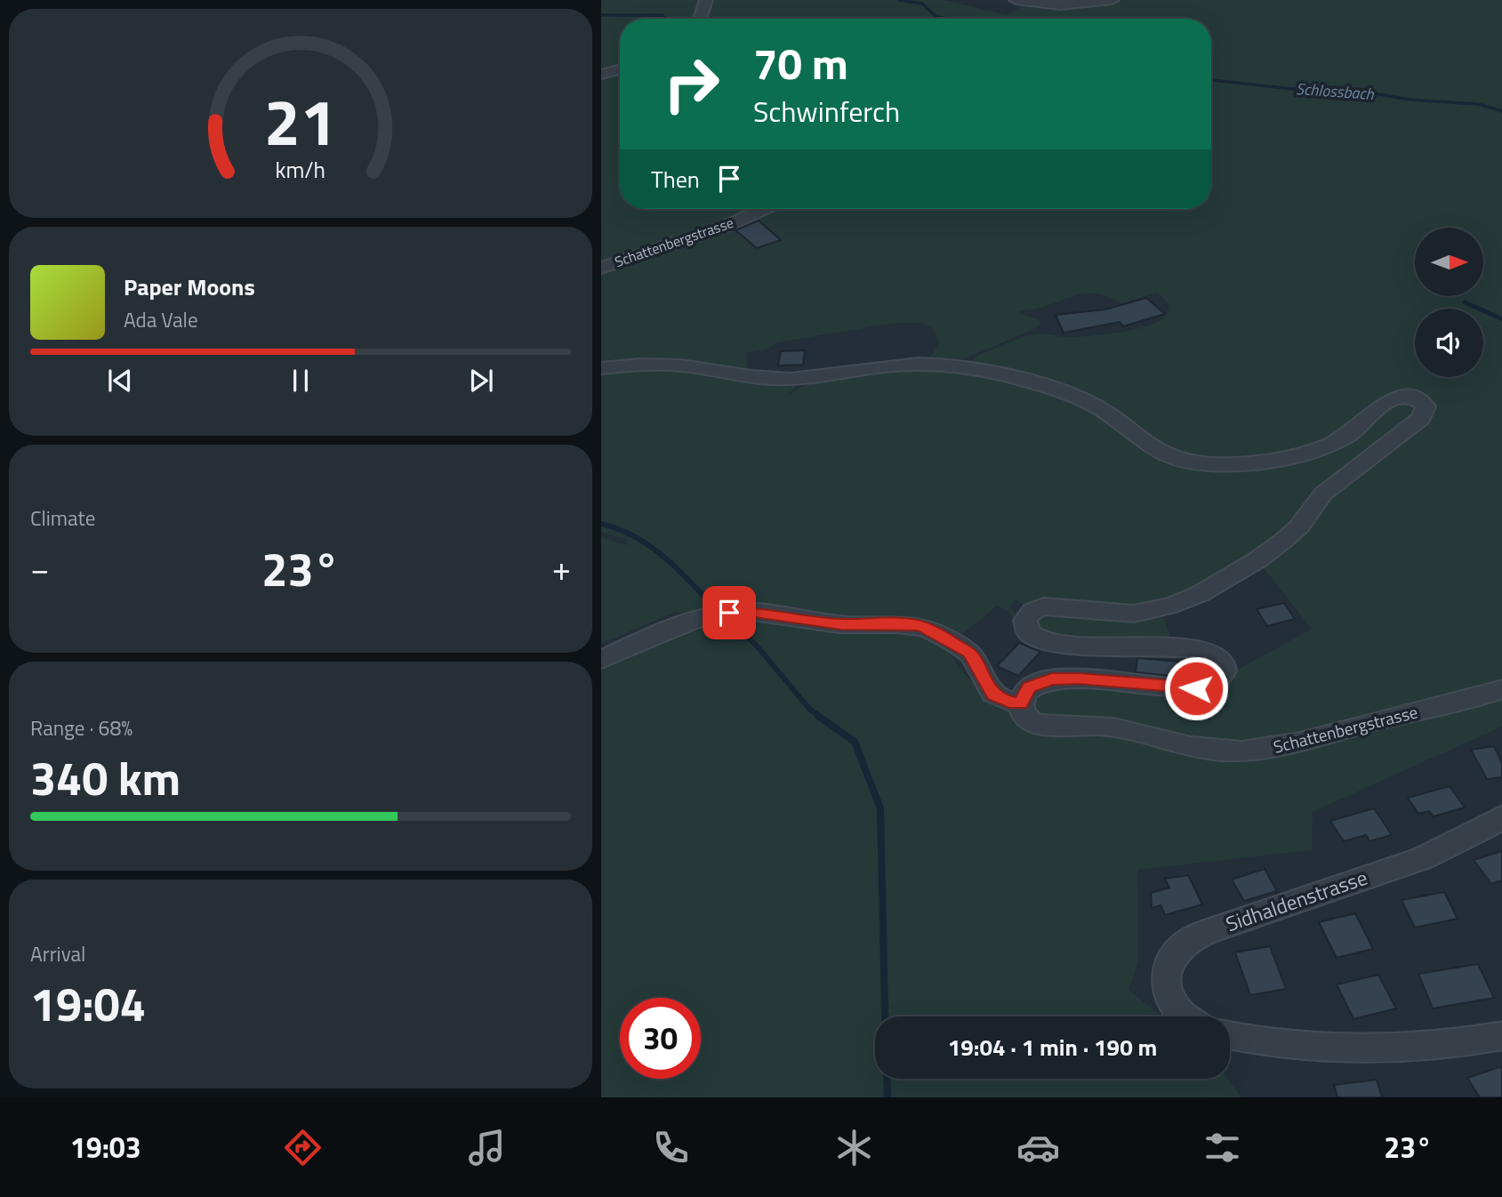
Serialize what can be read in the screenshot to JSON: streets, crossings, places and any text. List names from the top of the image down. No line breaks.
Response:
{"streets":{"street":["Schattenbergstrasse","Sidhaldenstrasse"]},"water":["Schlossbach"],"north":"right","page":{"turn":["70 m","Schwinferch"],"then":"Then","song":["Paper Moons","Ada Vale"],"tile":["Climate",["Range · 68%","340 km"],["Arrival","19:04"]],"heat":["−","23°","+"],"limit":"30","trip":"19:04 · 1 min · 190 m","tabs":["19:03","23°"],"gauge":["21","km/h"]}}
